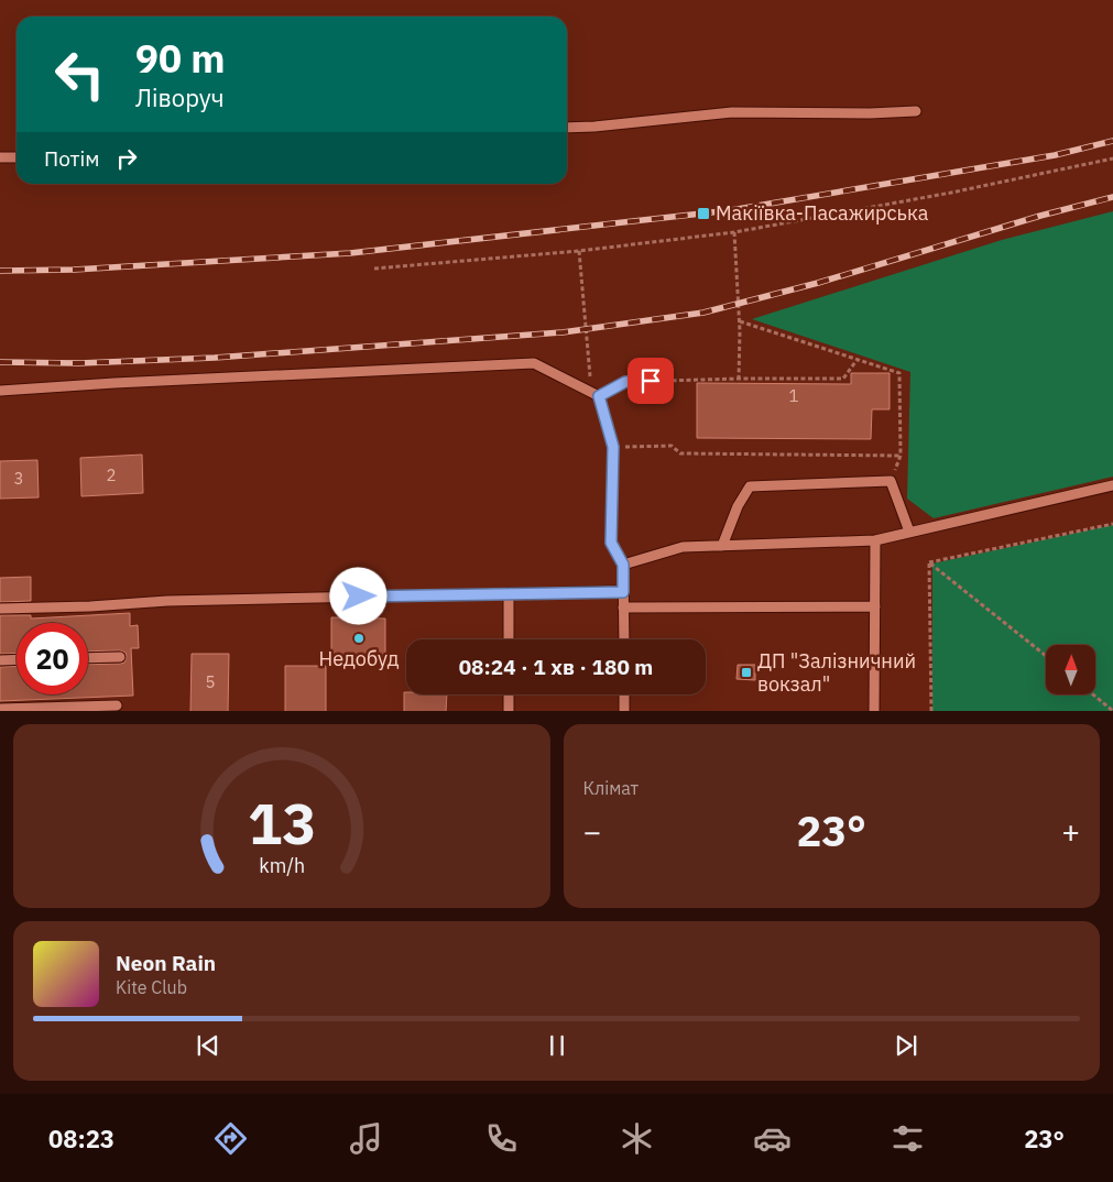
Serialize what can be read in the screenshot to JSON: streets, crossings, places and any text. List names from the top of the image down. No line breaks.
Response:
{"places":{"transit":["Макіївка-Пасажирська","ДП \"Залізничний вокзал\""],"other":["Недобуд"]},"house_numbers":["1","2","3","5"],"north":"top","page":{"turn":["90 m","Ліворуч"],"then":"Потім","limit":"20","trip":"08:24 · 1 хв · 180 m","tile":"Клімат","heat":["−","23°","+"],"song":["Neon Rain","Kite Club"],"tabs":["08:23","23°"],"gauge":["13","km/h"]}}
